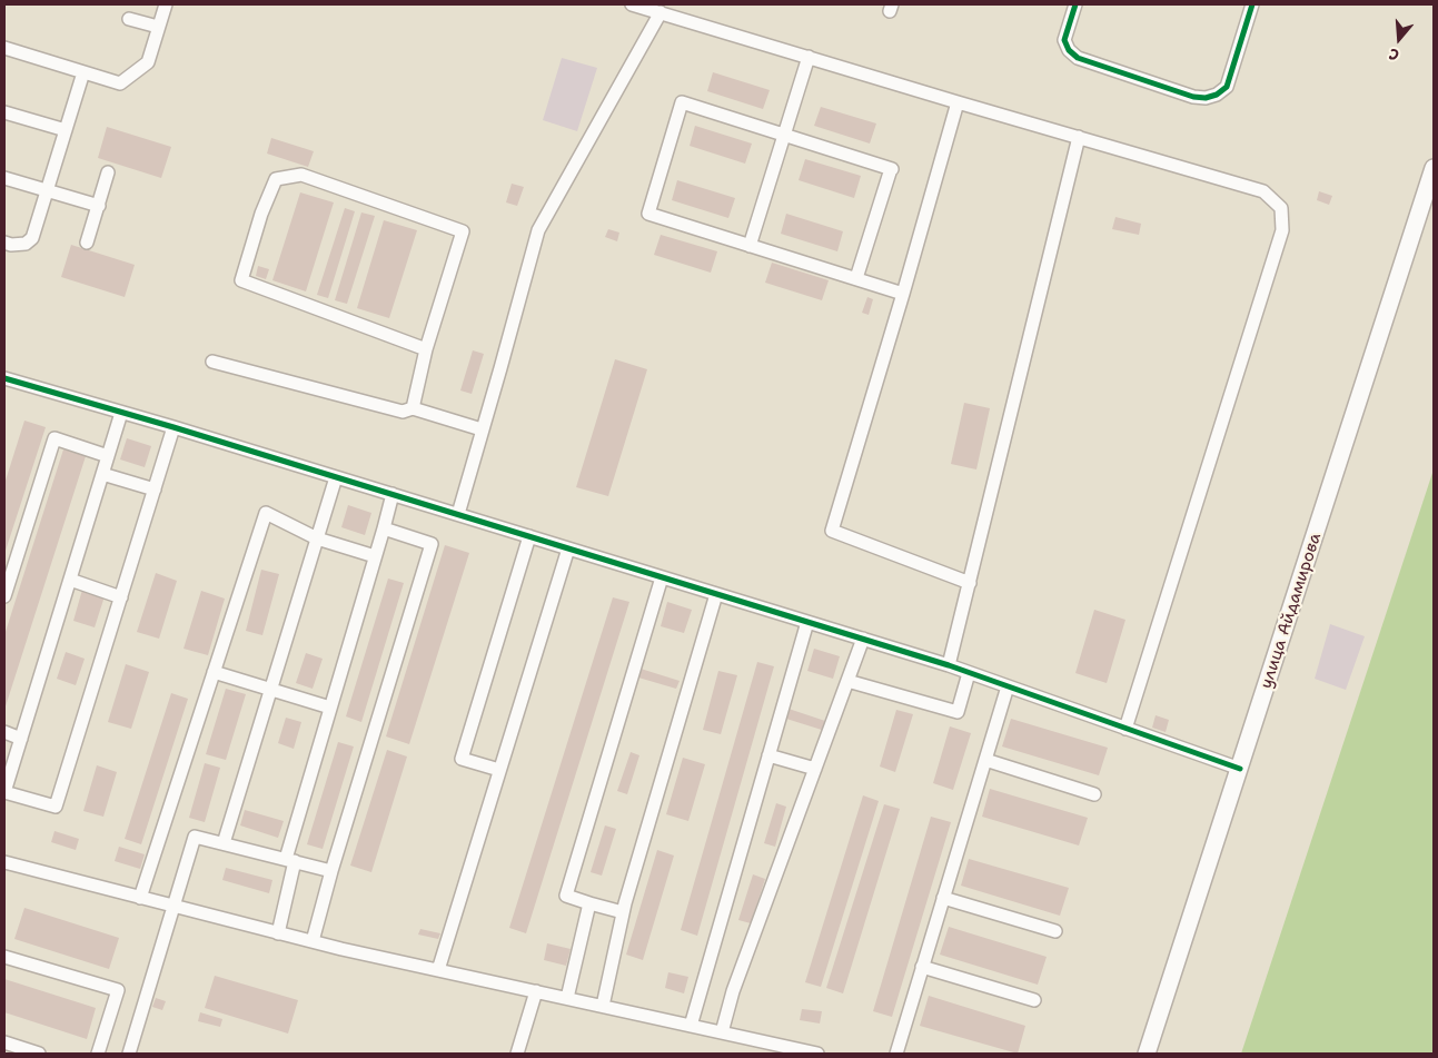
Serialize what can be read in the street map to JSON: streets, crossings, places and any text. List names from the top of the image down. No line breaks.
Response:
{"streets":{"main road":["улица Айдамирова"]},"north":"bottom"}
